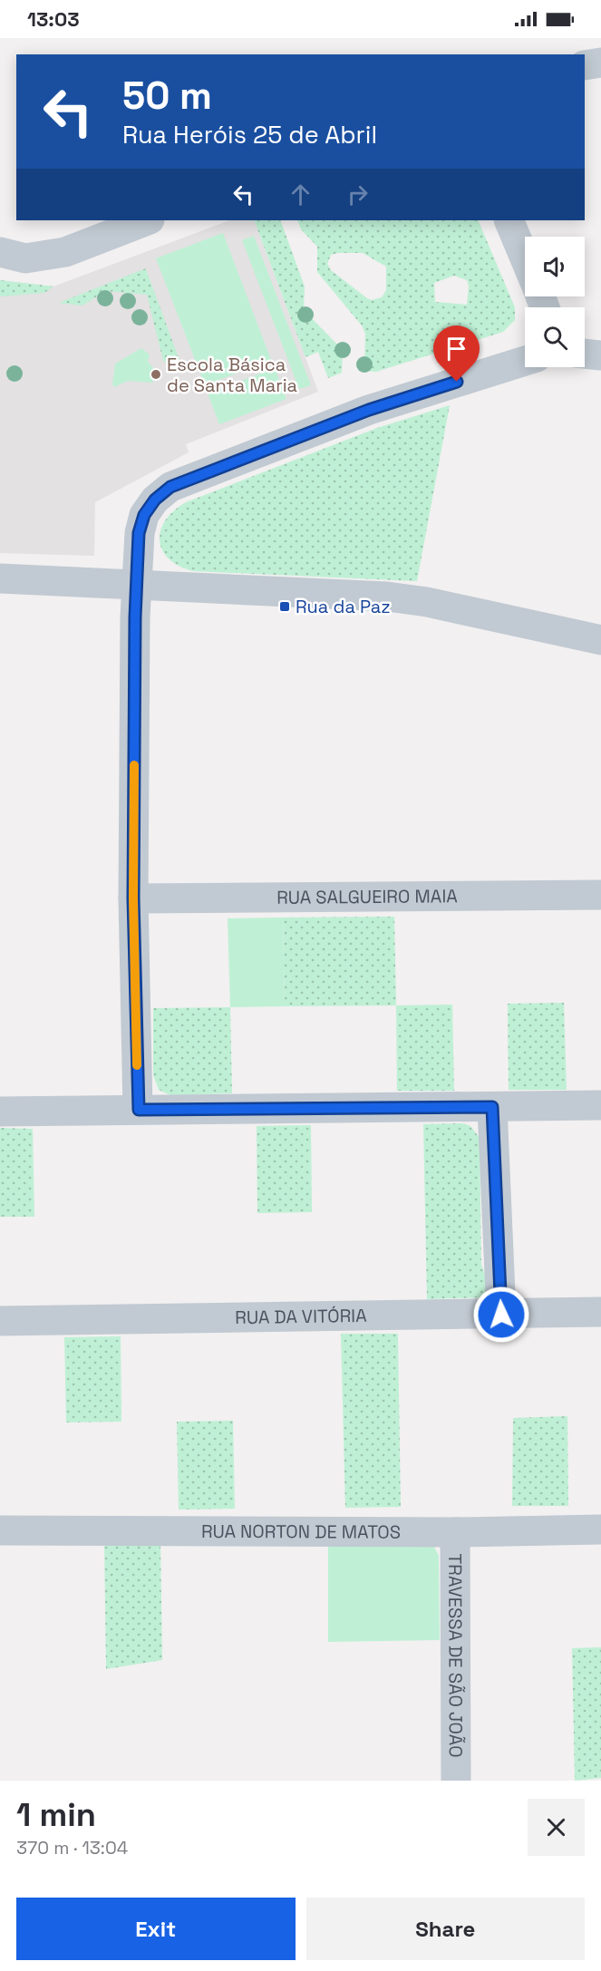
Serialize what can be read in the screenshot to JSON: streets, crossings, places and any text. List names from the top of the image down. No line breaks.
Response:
{"streets":{"street":["RUA SALGUEIRO MAIA","RUA DA VITÓRIA","RUA NORTON DE MATOS","TRAVESSA DE SÃO JOÃO"]},"crossings":[["RUA NORTON DE MATOS","TRAVESSA DE SÃO JOÃO"]],"places":{"other":["Escola Básica de Santa Maria"],"transit":["Rua da Paz"]},"page":{"status":"13:03","turn":["50 m","Rua Heróis 25 de Abril"],"heading":["1 min","370 m · 13:04"],"buttons":["Exit","Share"]}}
